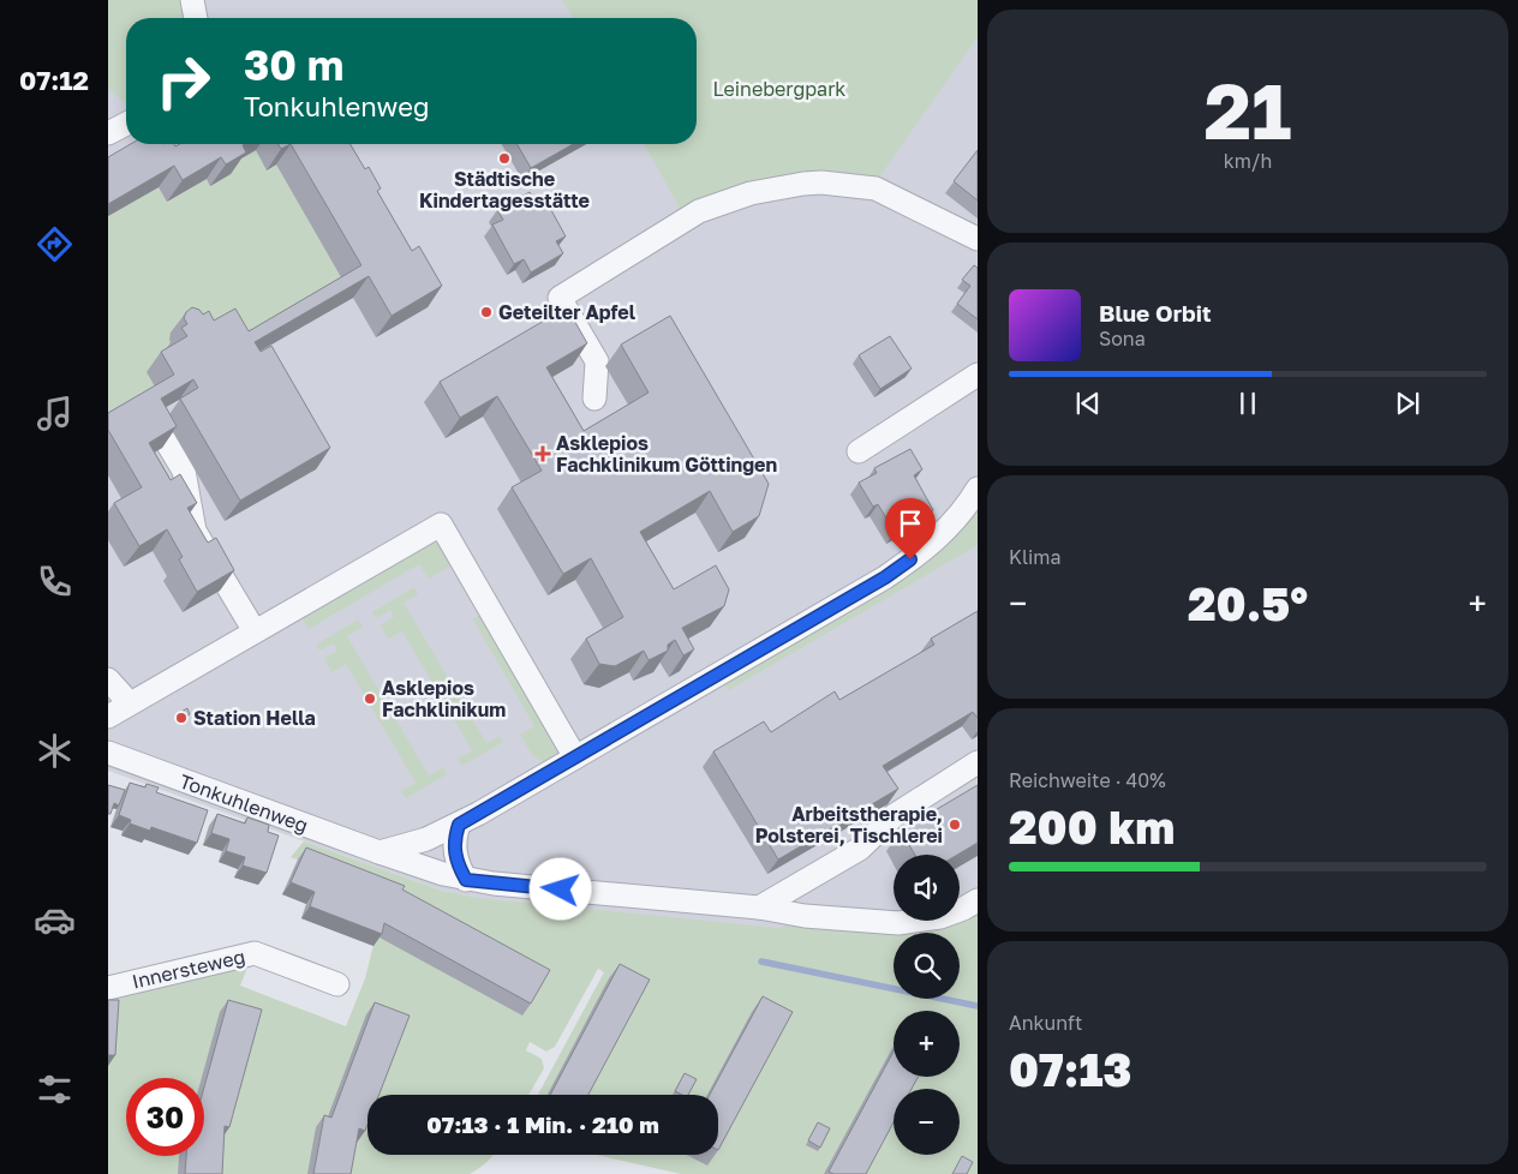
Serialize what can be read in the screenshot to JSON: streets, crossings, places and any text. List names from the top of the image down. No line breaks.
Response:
{"streets":{"street":["Tonkuhlenweg","Innersteweg"]},"parks":["Leinebergpark"],"places":{"other":["Städtische Kindertagesstätte","Geteilter Apfel","Asklepios Fachklinikum","Station Hella","Arbeitstherapie, Polsterei, Tischlerei"],"health":["Asklepios Fachklinikum Göttingen"]},"page":{"tabs":"07:12","tile":[["21","km/h"],"Klima",["Reichweite · 40%","200 km"],["Ankunft","07:13"]],"turn":["30 m","Tonkuhlenweg"],"song":["Blue Orbit","Sona"],"heat":["−","20.5°","+"],"map_buttons":["+","−"],"limit":"30","trip":"07:13 · 1 Min. · 210 m"}}
